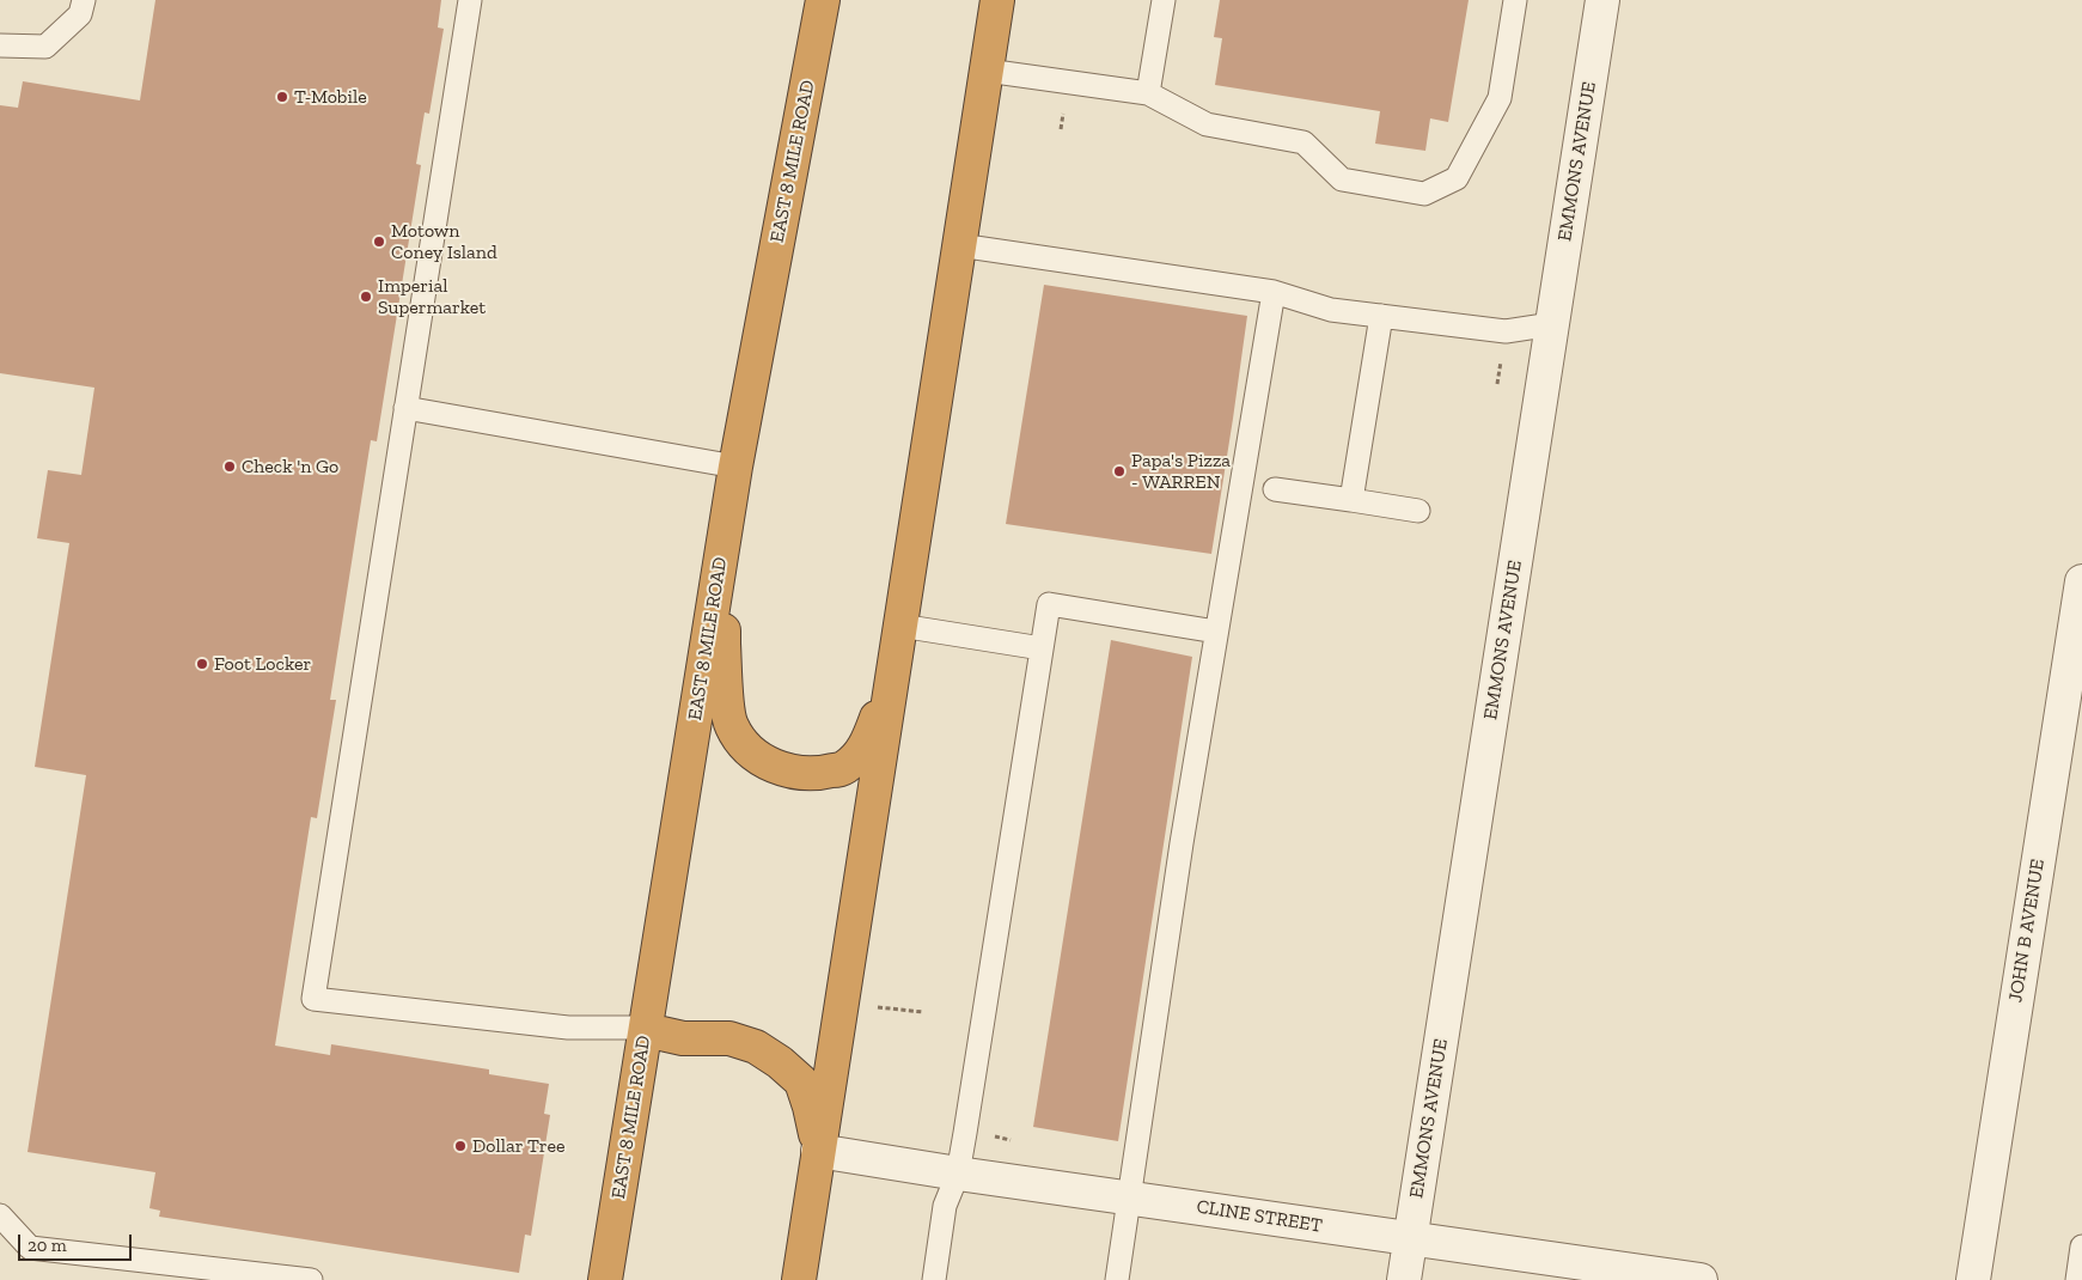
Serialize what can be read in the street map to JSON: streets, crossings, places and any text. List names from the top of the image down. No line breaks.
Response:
{"streets":{"highway":["EAST 8 MILE ROAD"],"street":["EMMONS AVENUE","JOHN B AVENUE","CLINE STREET"]},"crossings":[["EMMONS AVENUE","CLINE STREET"]],"places":["T-Mobile","Motown Coney Island","Imperial Supermarket","Check 'n Go","Papa's Pizza - WARREN","Foot Locker","Dollar Tree"],"scale_bar":"20 m"}
